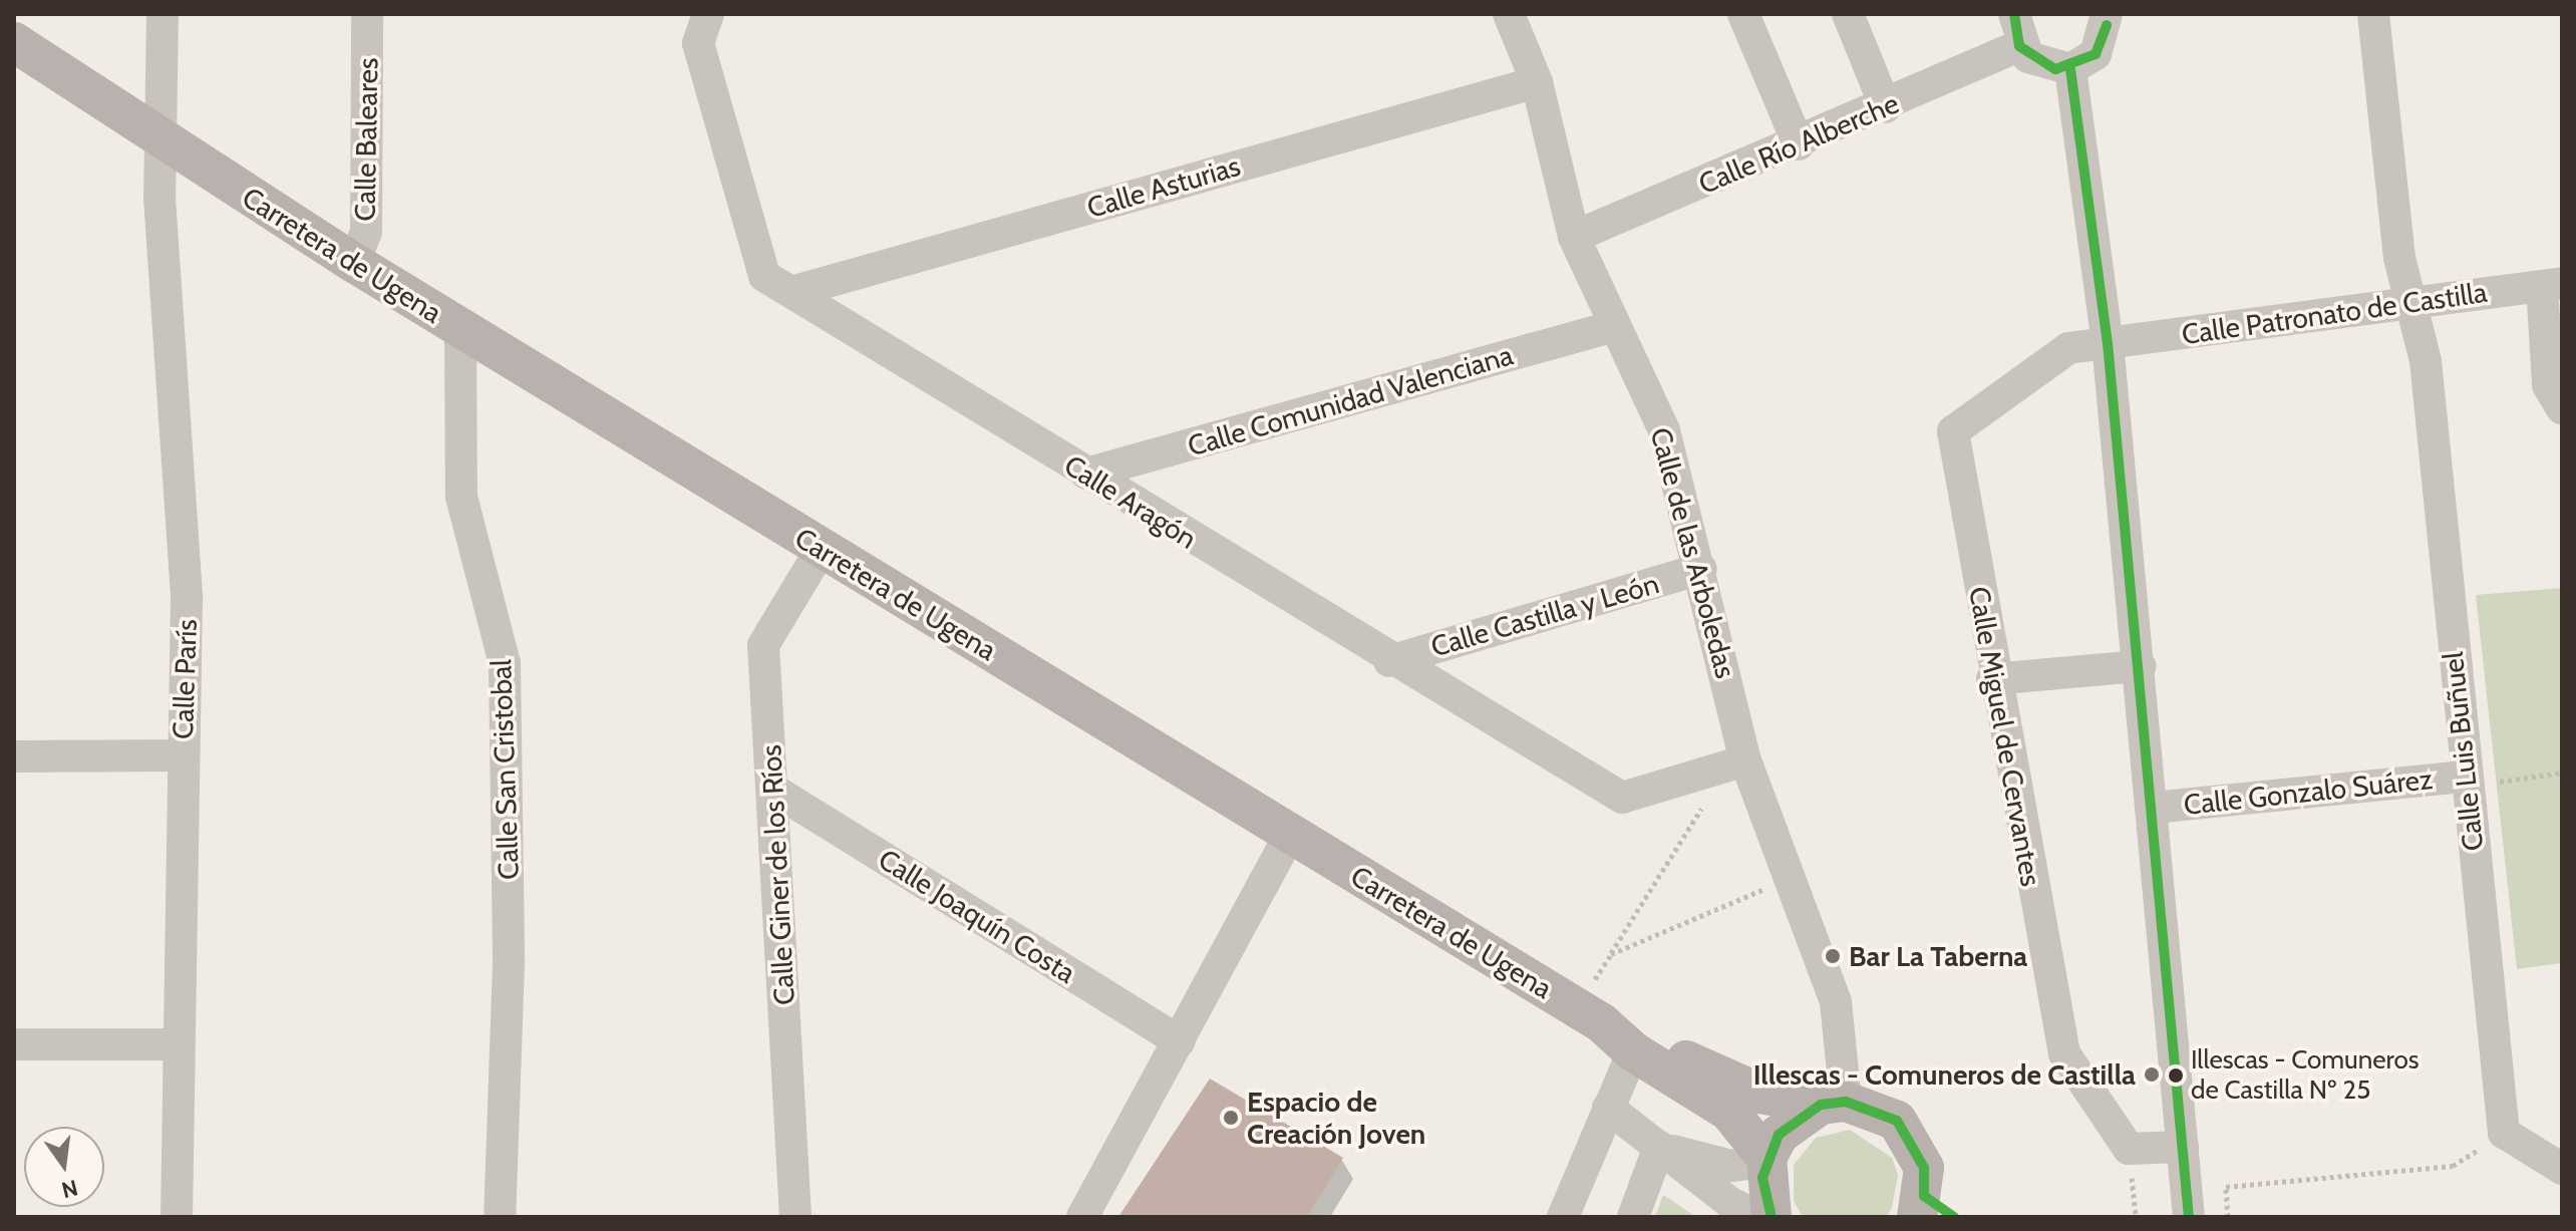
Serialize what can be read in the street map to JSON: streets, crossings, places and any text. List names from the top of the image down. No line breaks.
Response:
{"streets":{"main road":["Carretera de Ugena"],"street":["Calle Baleares","Calle Río Alberche","Calle Asturias","Calle Patronato de Castilla","Calle Comunidad Valenciana","Calle Aragón","Calle de las Arboledas","Calle Castilla y León","Calle París","Calle Miguel de Cervantes","Calle Luis Buñuel","Calle San Cristobal","Calle Gonzalo Suárez","Calle Giner de los Ríos","Calle Joaquín Costa"]},"crossings":[["Calle Baleares","Carretera de Ugena"],["Calle Río Alberche","Calle de las Arboledas"],["Calle Asturias","Calle Aragón"],["Calle Asturias","Calle de las Arboledas"],["Carretera de Ugena","Calle París"],["Carretera de Ugena","Calle San Cristobal"],["Carretera de Ugena","Calle Giner de los Ríos"],["Calle Patronato de Castilla","Calle Miguel de Cervantes"],["Calle Patronato de Castilla","Calle Luis Buñuel"],["Calle Comunidad Valenciana","Calle Aragón"],["Calle Comunidad Valenciana","Calle de las Arboledas"],["Calle Aragón","Calle de las Arboledas"],["Calle Aragón","Calle Castilla y León"],["Calle de las Arboledas","Calle Castilla y León"],["Calle Luis Buñuel","Calle Gonzalo Suárez"],["Calle Giner de los Ríos","Calle Joaquín Costa"]],"places":["Bar La Taberna","Illescas - Comuneros de Castilla","Illescas - Comuneros de Castilla Nº 25","Espacio de Creación Joven"],"north":"bottom"}
